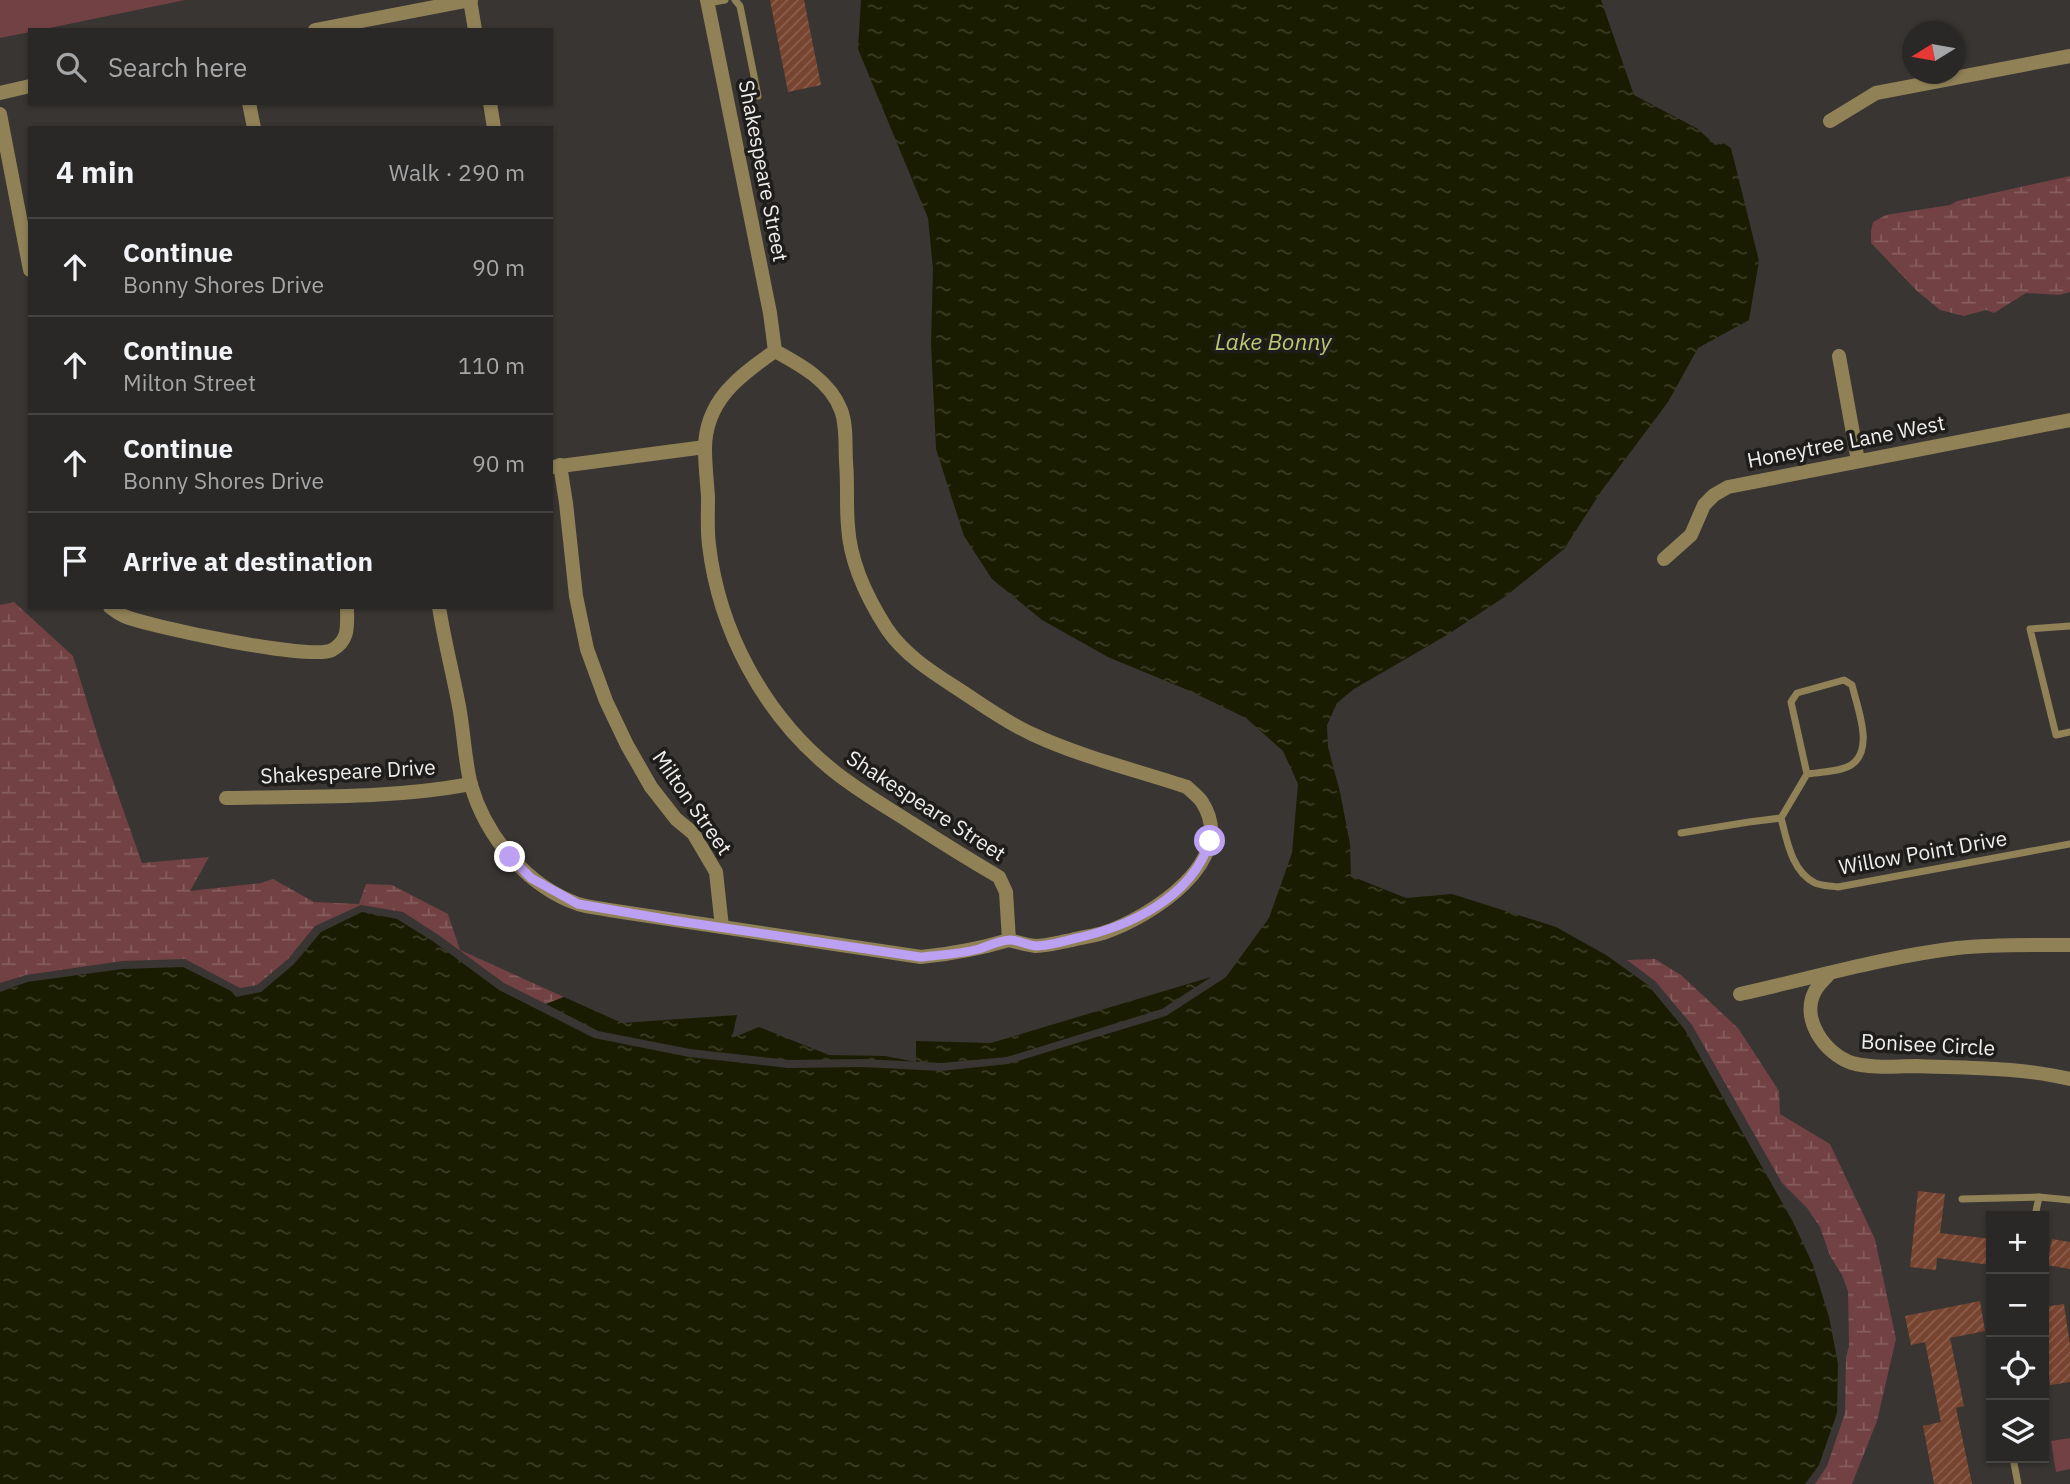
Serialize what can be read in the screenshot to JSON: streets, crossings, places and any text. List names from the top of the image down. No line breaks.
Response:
{"streets":{"street":["Shakespeare Street","Honeytree Lane West","Shakespeare Drive","Milton Street","Bonisee Circle"],"lane":["Willow Point Drive"]},"water":["Lake Bonny"],"north":"left","page":{"search":"Search here","heading":["4 min","Walk · 290 m"],"list":[["Continue","Bonny Shores Drive","90 m"],["Continue","Milton Street","110 m"],["Continue","Bonny Shores Drive","90 m"],"Arrive at destination"],"map_buttons":["+","−"]}}
